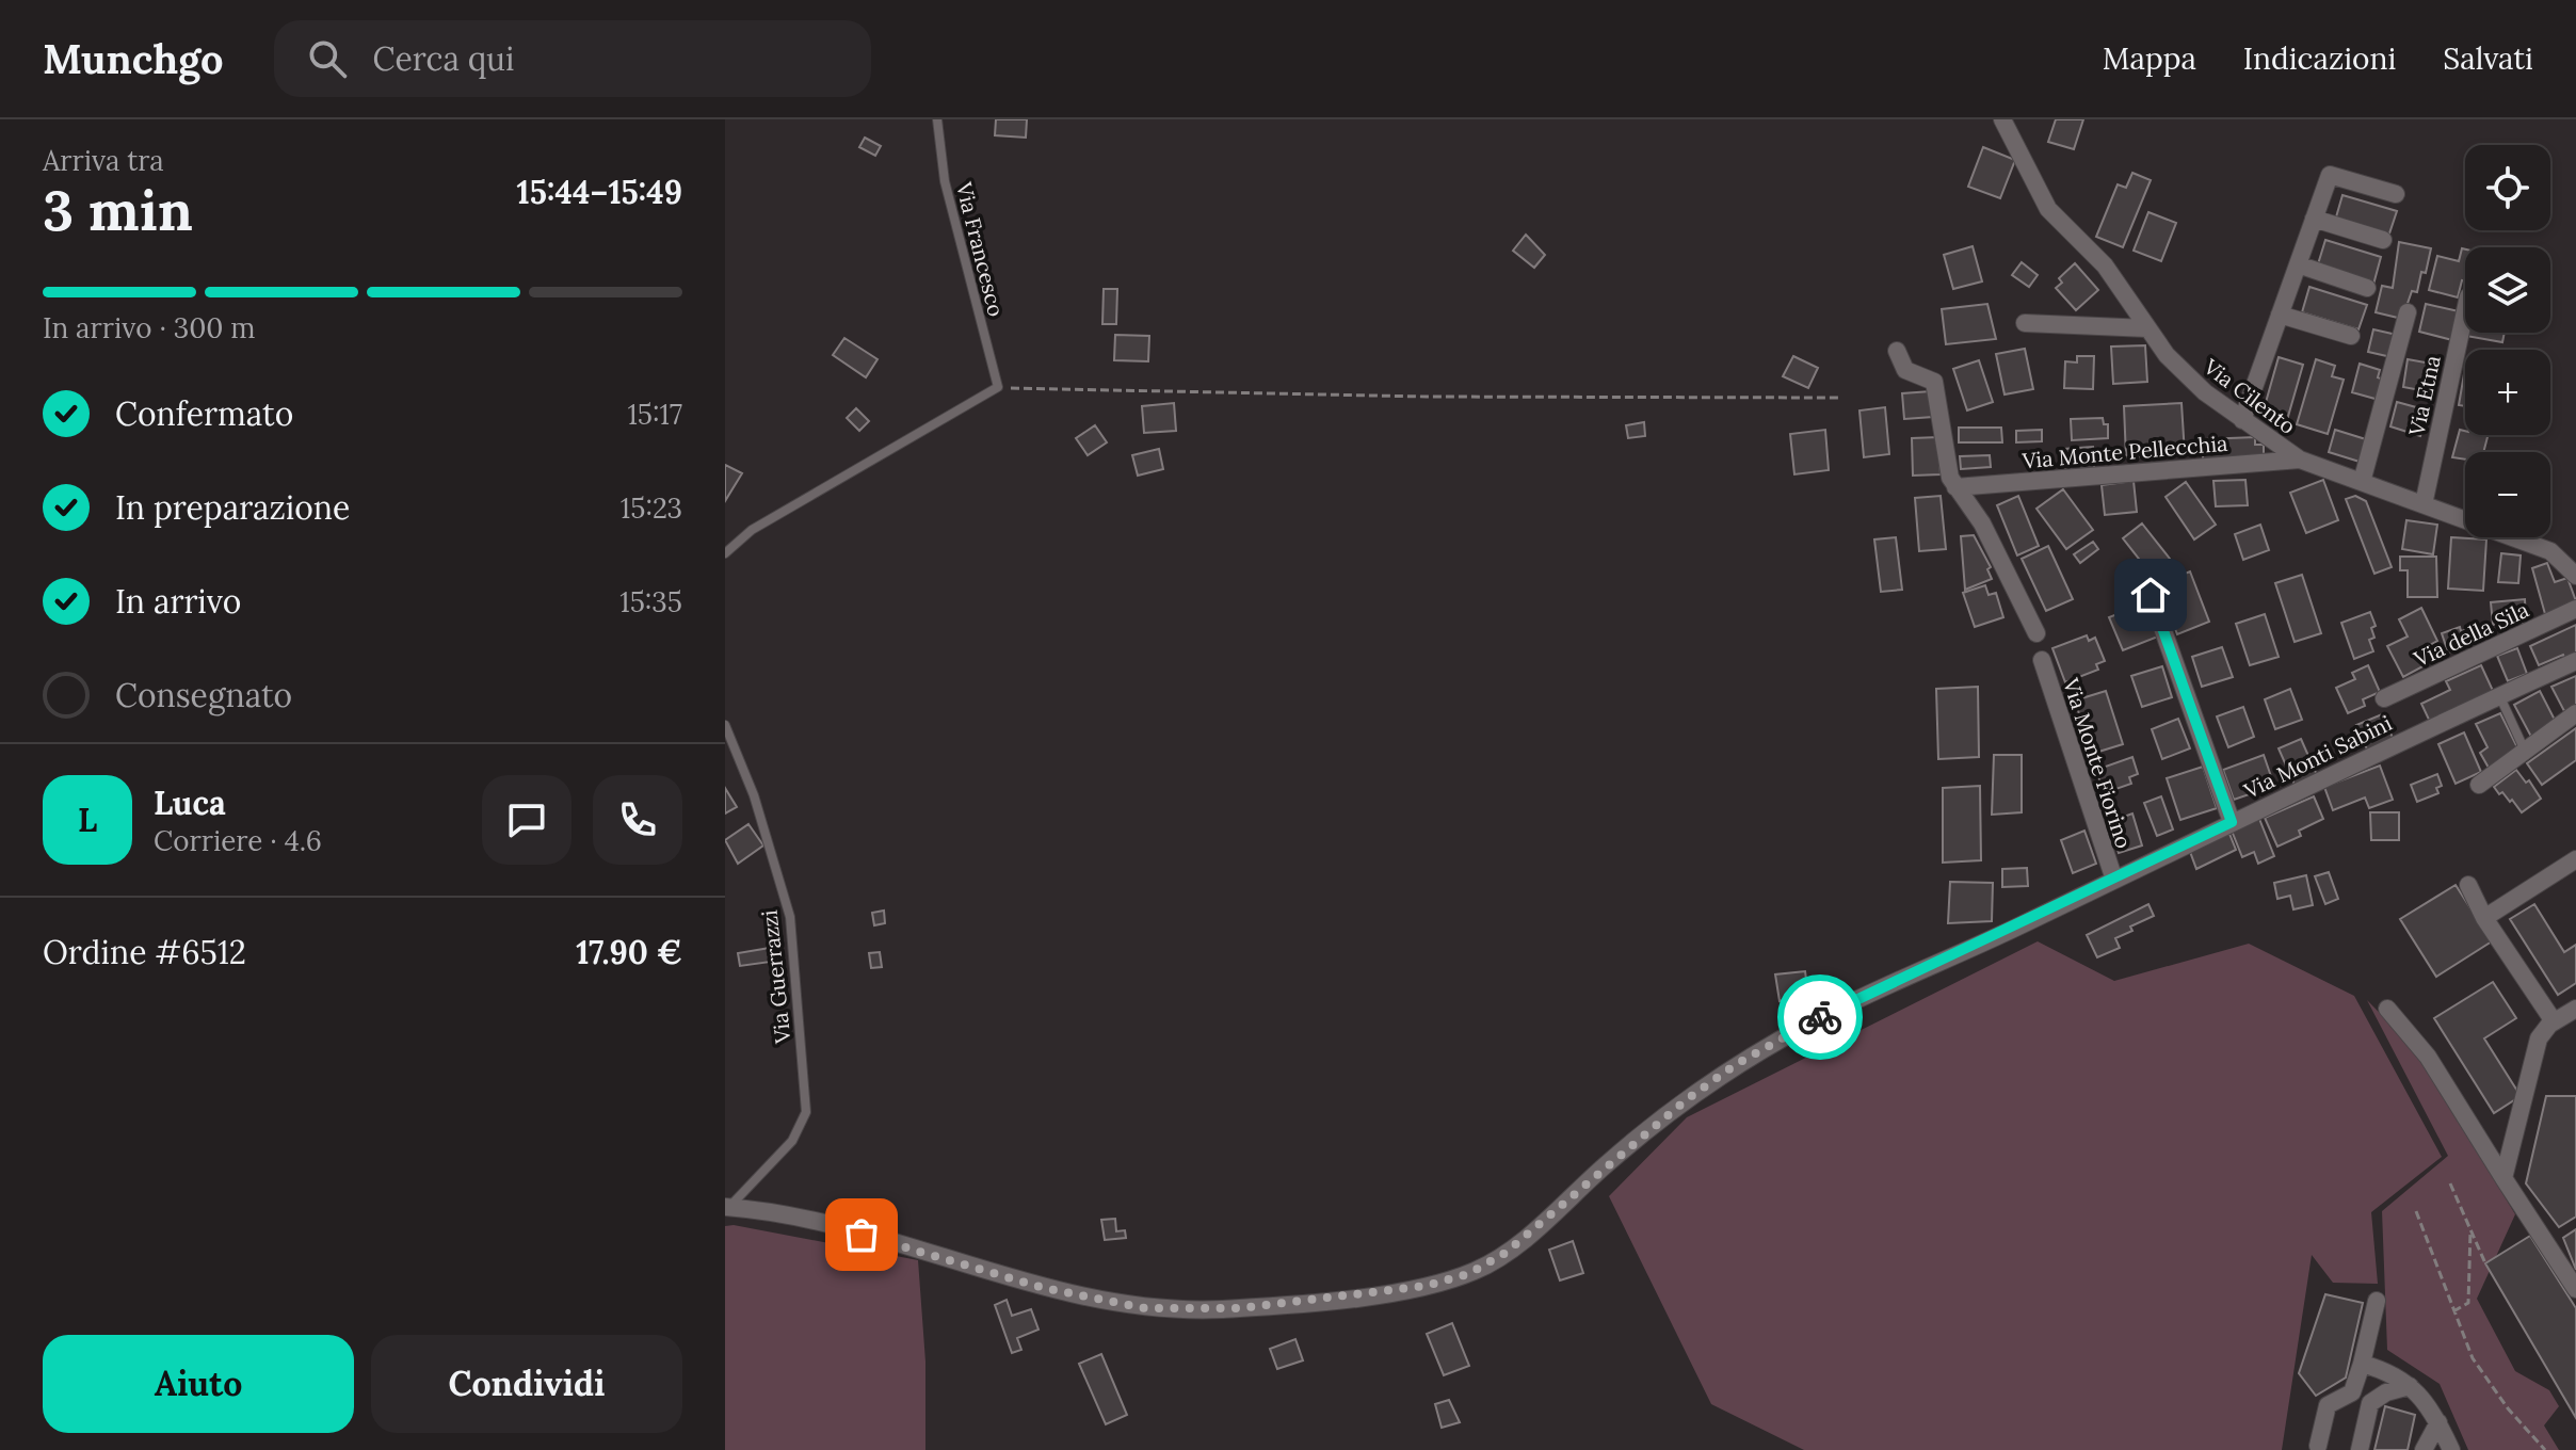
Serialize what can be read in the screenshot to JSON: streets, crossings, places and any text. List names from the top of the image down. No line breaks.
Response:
{"streets":{"street":["Via Etna","Via Cilento","Via Monte Pellecchia","Via della Sila","Via Monti Sabini","Via Monte Fiorino"],"lane":["Via Francesco","Via Guerrazzi"]},"crossings":[["Via Etna","Via Cilento"],["Via Cilento","Via Monte Pellecchia"],["Via Monti Sabini","Via Monte Fiorino"],["Via Monti Sabini","Via Guerrazzi"]],"page":{"header":"Munchgo","search":"Cerca qui","nav":["Mappa","Indicazioni","Salvati"],"heading":["3 min","Arriva tra","15:44–15:49"],"panel":["Luca","Corriere · 4.6","Ordine #6512","17.90 €"],"map_buttons":["+","−"],"bar":"In arrivo · 300 m","list":[["Confermato","15:17"],["In preparazione","15:23"],["In arrivo","15:35"],"Consegnato"],"round":"L","buttons":["Aiuto","Condividi"]}}
